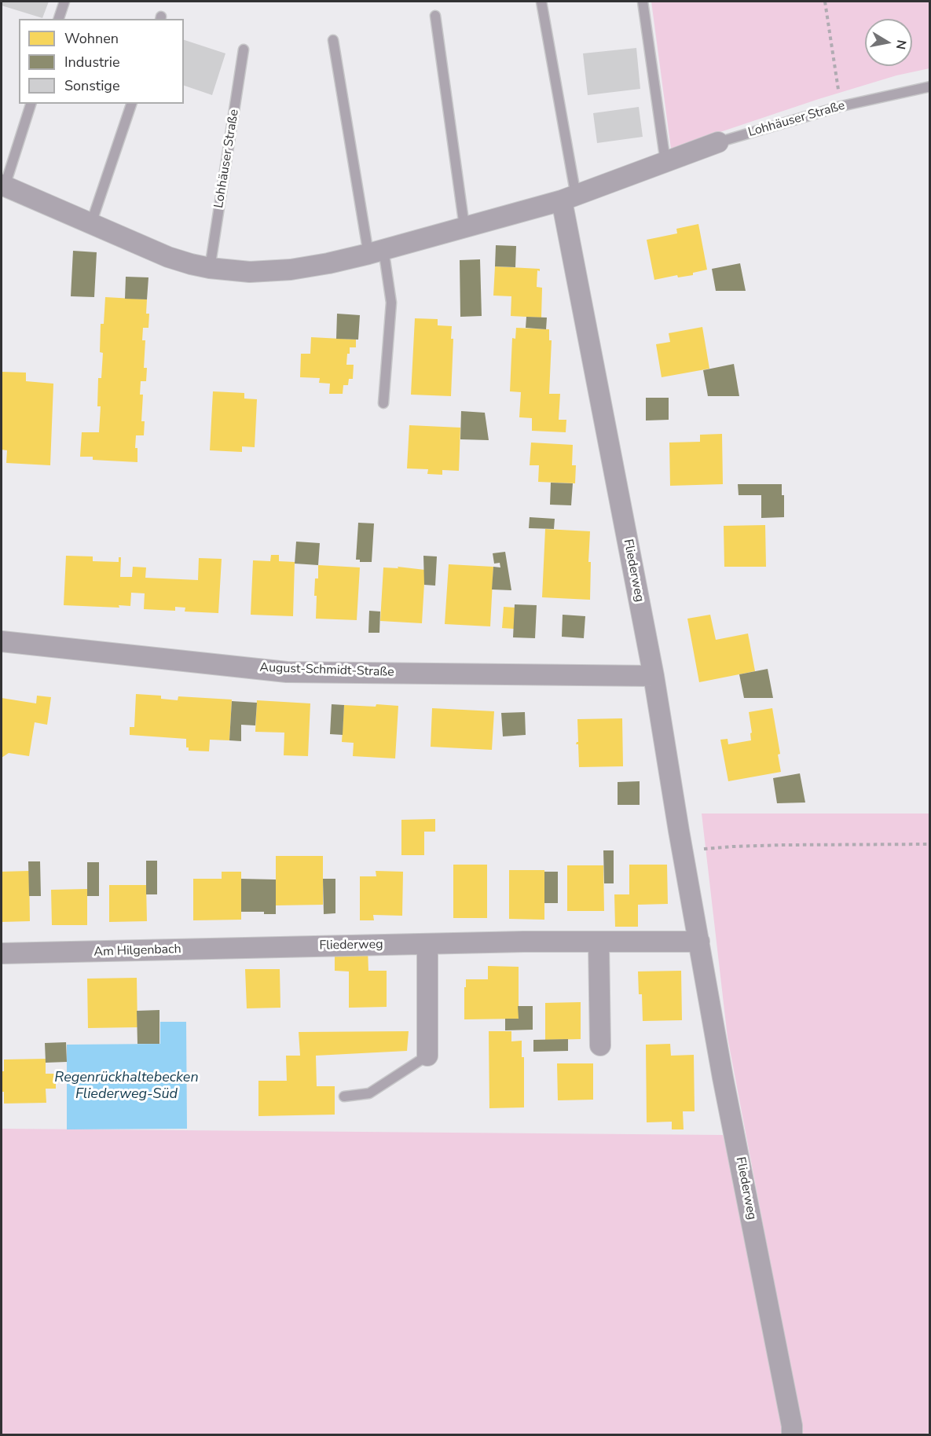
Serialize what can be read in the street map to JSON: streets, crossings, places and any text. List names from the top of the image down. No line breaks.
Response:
{"streets":{"street":["Lohhäuser Straße","Fliederweg","August-Schmidt-Straße","Am Hilgenbach"]},"crossings":[["Lohhäuser Straße","Fliederweg"],["Fliederweg","August-Schmidt-Straße"],["Fliederweg","Am Hilgenbach"]],"water":["Regenrückhaltebecken Fliederweg-Süd"],"legend":["Wohnen","Industrie","Sonstige"],"north":"right"}
